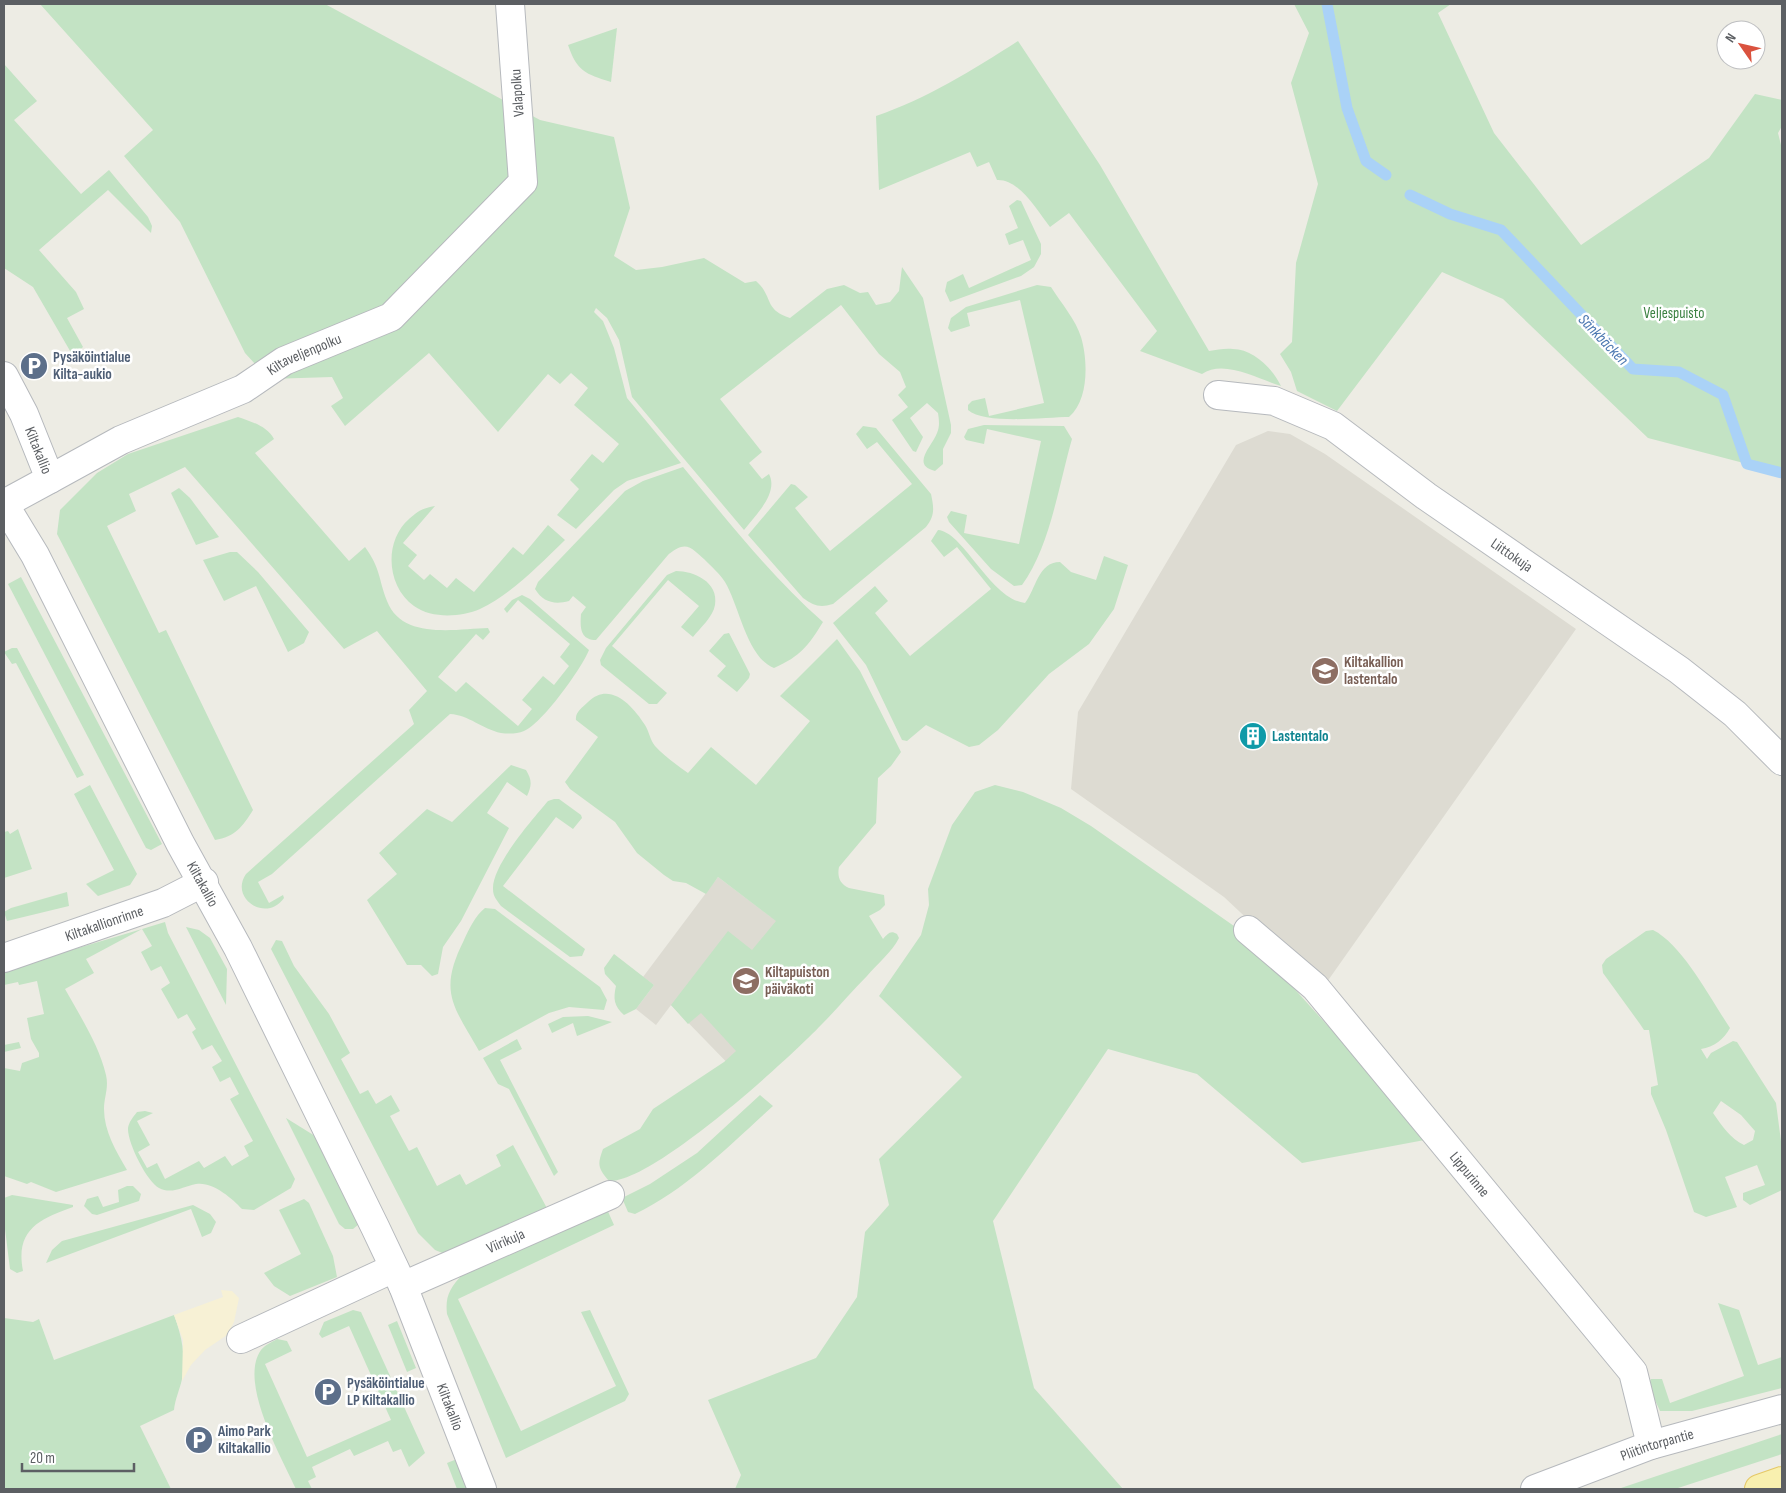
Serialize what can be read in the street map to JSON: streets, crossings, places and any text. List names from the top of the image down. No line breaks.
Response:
{"streets":{"street":["Valapolku","Kiltaveljenpolku","Kiltakallio","Liittokuja","Kiltakallionrinne","Lippurinne","Viirikuja","Pliitintorpantie"]},"crossings":[["Valapolku","Kiltaveljenpolku"],["Kiltaveljenpolku","Kiltakallio"],["Kiltakallio","Kiltakallionrinne"],["Kiltakallio","Viirikuja"],["Lippurinne","Pliitintorpantie"]],"water":["Sänkbäcken"],"parks":["Veljespuisto"],"places":{"parking":["Pysäköintialue Kilta-aukio","Pysäköintialue LP Kiltakallio","Aimo Park Kiltakallio"],"school or university":["Kiltakallion lastentalo","Kiltapuiston päiväkoti"],"building":["Lastentalo"]},"scale_bar":"20 m","north":"top left"}
